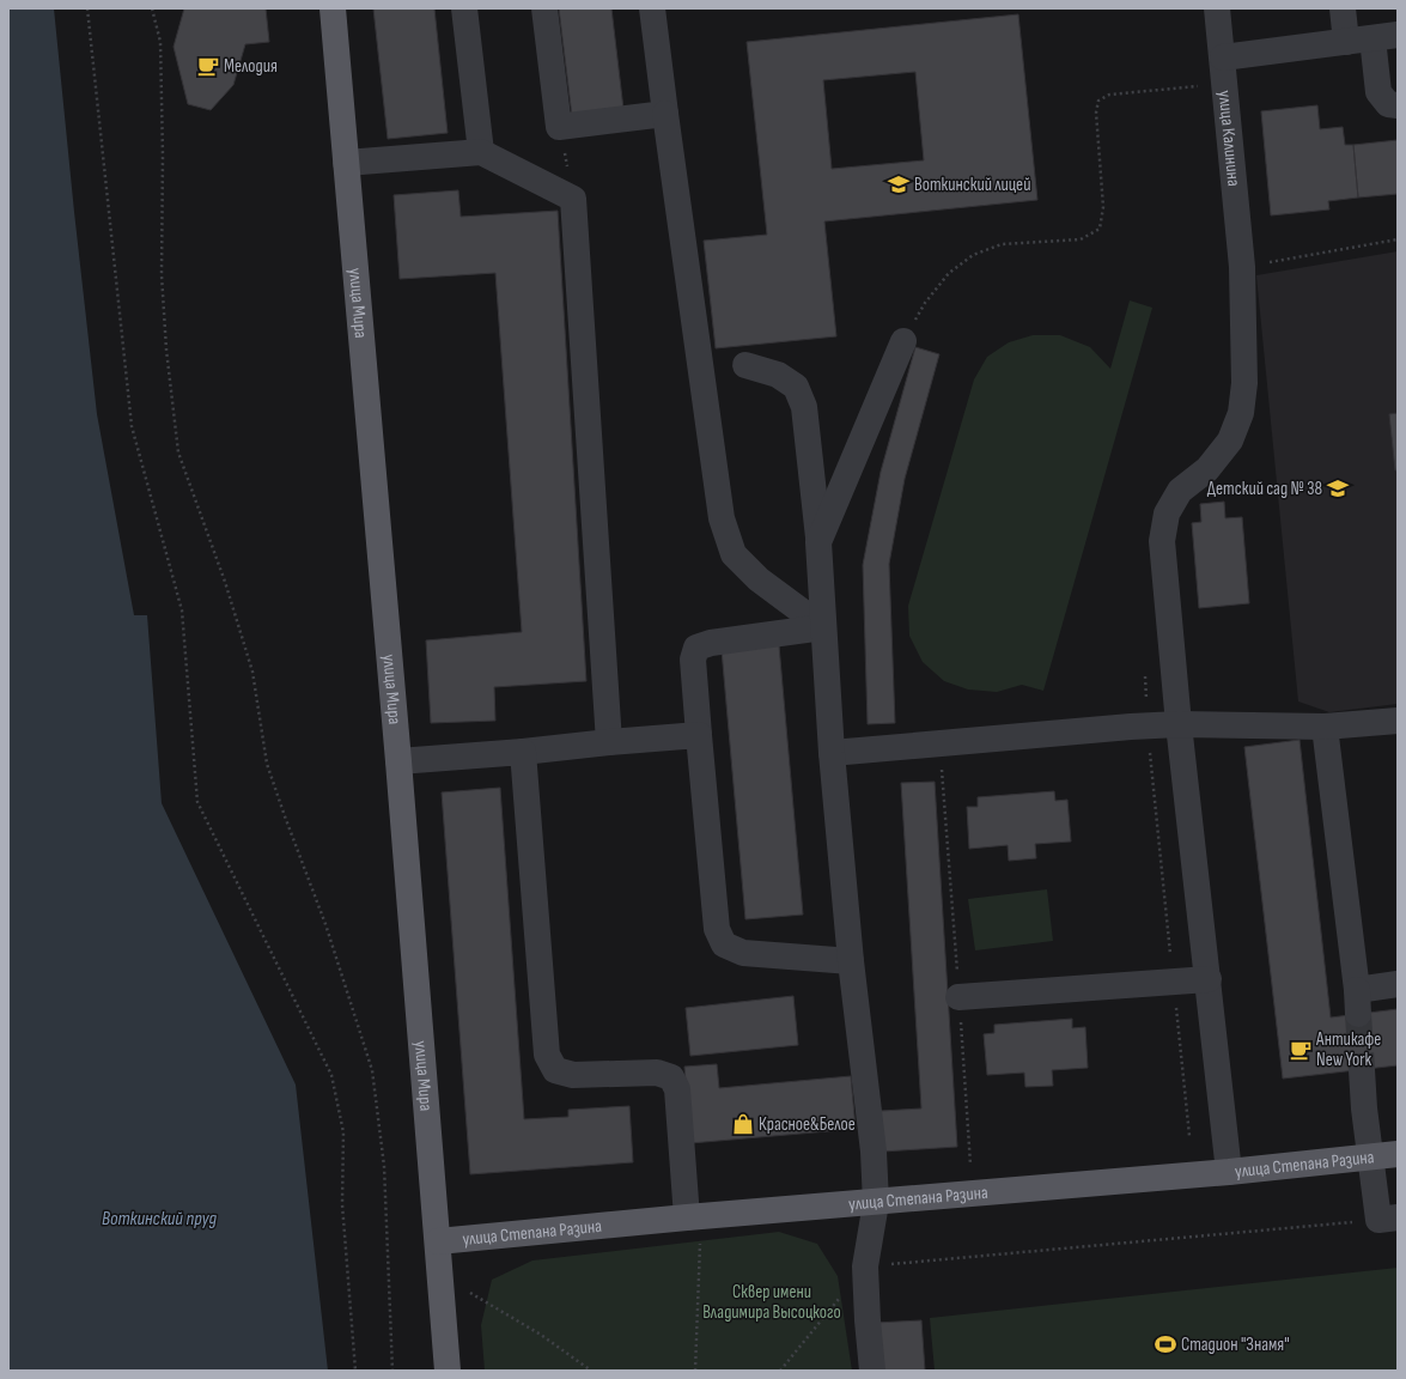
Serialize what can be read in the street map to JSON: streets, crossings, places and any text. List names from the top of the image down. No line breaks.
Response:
{"streets":{"main road":["улица Мира","улица Степана Разина"],"lane":["улица Калинина"]},"crossings":[["улица Калинина","улица Степана Разина"],["улица Мира","улица Степана Разина"]],"water":["Воткинский пруд"],"parks":["Сквер имени Владимира Высоцкого"],"places":{"cafe":["Мелодия","Антикафе New York"],"school or university":["Воткинский лицей","Детский сад № 38"],"shop":["Красное&Белое"],"sports":["Стадион \"Знамя\""]}}
